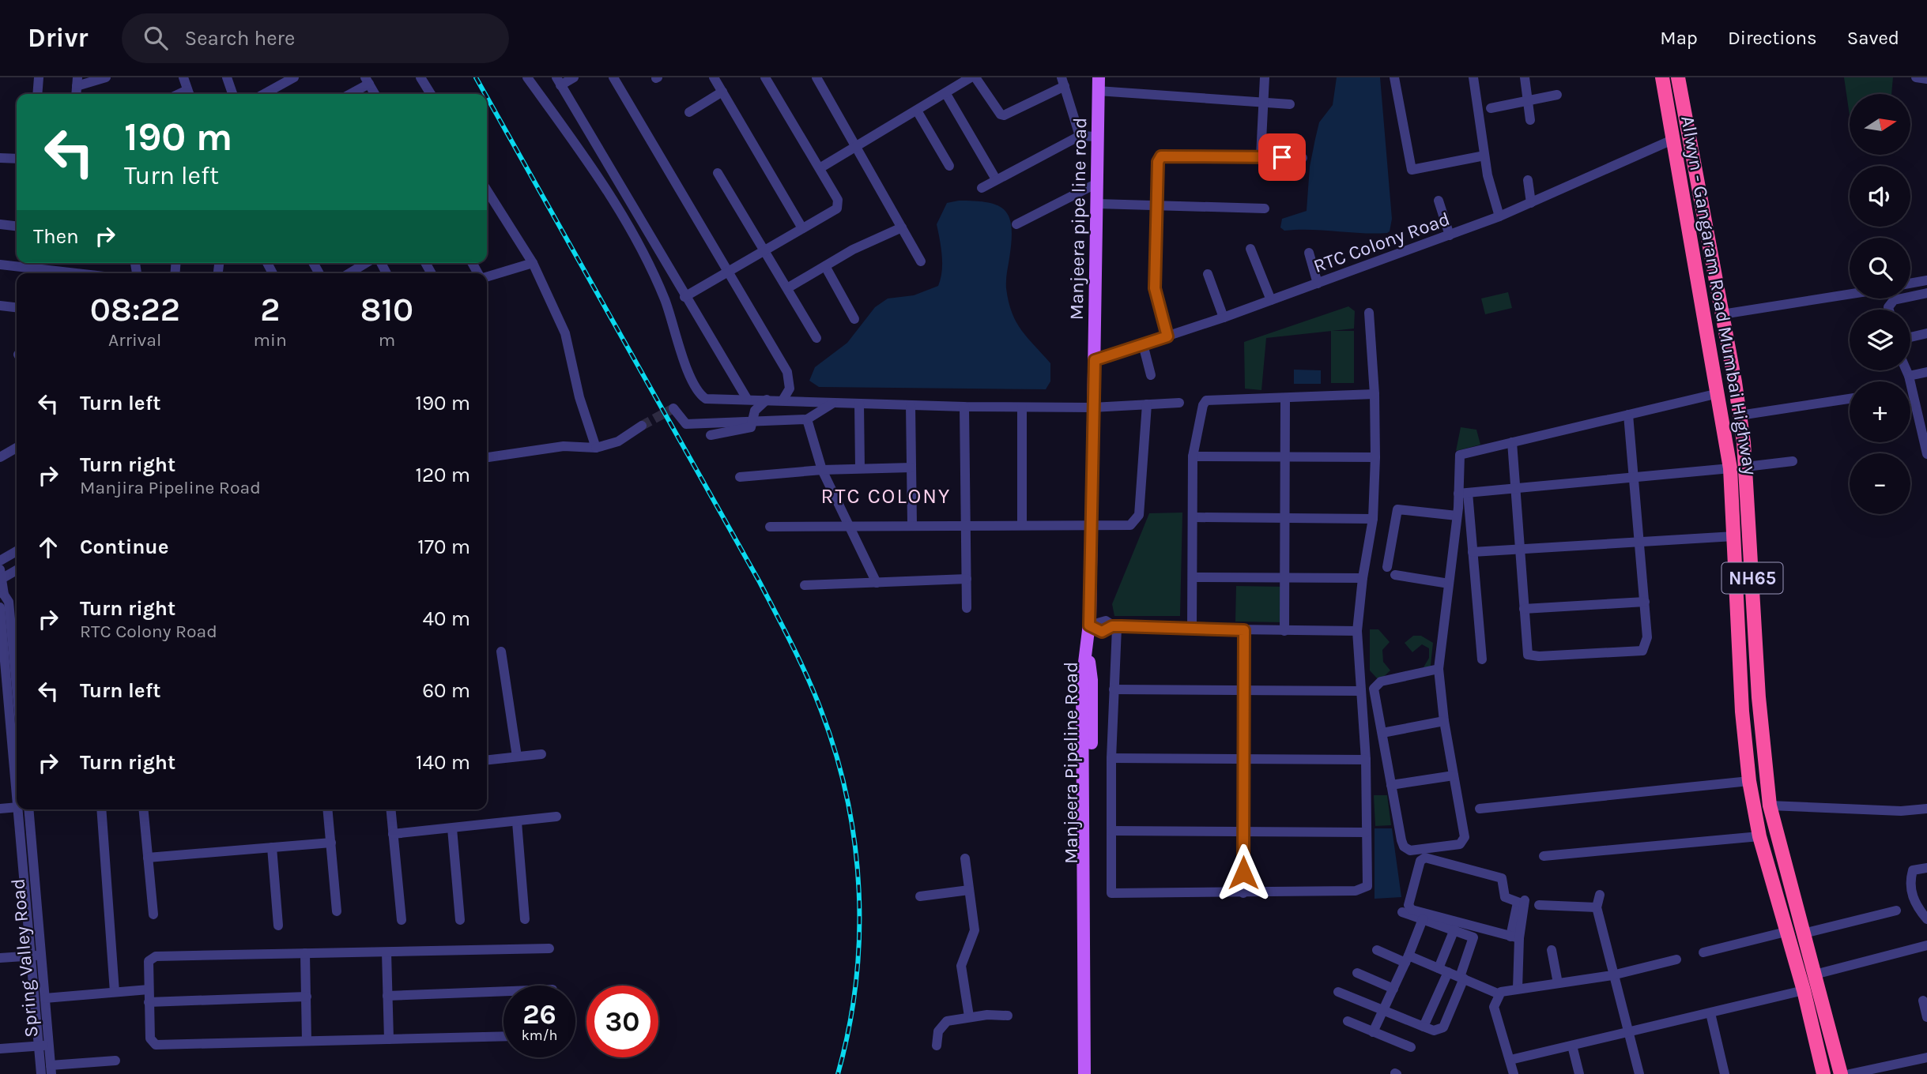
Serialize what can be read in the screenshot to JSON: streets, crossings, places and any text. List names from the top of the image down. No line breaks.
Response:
{"streets":{"highway":["Allwyn - Gangaram Road Mumbai Highway","NH65"],"main road":["Manjeera pipe line road","Manjeera Pipeline Road"],"street":["RTC Colony Road","Spring Valley Road"]},"crossings":[["Manjeera pipe line road","RTC Colony Road"],["Manjeera pipe line road","Manjeera Pipeline Road"],["RTC Colony Road","Allwyn - Gangaram Road Mumbai Highway"]],"districts":["RTC COLONY"],"north":"right","page":{"header":"Drivr","search":"Search here","nav":["Map","Directions","Saved"],"map_buttons":["+","−"],"turn":["190 m","Turn left"],"then":"Then","eta":["08:22","Arrival","2","min","810","m"],"list":[{"name":"Turn left","value":"190 m"},{"name":"Turn right","note":"Manjira Pipeline Road","value":"120 m"},{"name":"Continue","value":"170 m"},{"name":"Turn right","note":"RTC Colony Road","value":"40 m"},{"name":"Turn left","value":"60 m"},{"name":"Turn right","value":"140 m"}],"speed":"26 km/h","limit":"30"}}
